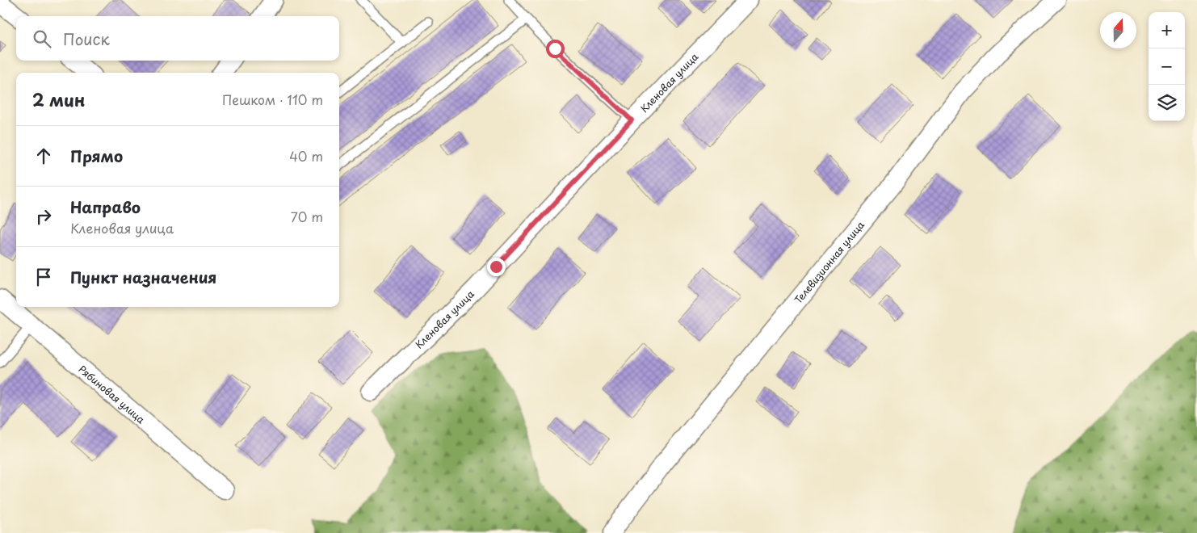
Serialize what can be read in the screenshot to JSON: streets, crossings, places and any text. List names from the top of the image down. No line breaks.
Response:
{"streets":{"street":["Кленовая улица","Телевизионная улица","Рябиновая улица"]},"north":"top","page":{"map_buttons":["+","−"],"search":"Поиск","heading":["2 мин","Пешком · 110 m"],"list":[["Прямо","40 m"],["Направо","Кленовая улица","70 m"],"Пункт назначения"]}}
